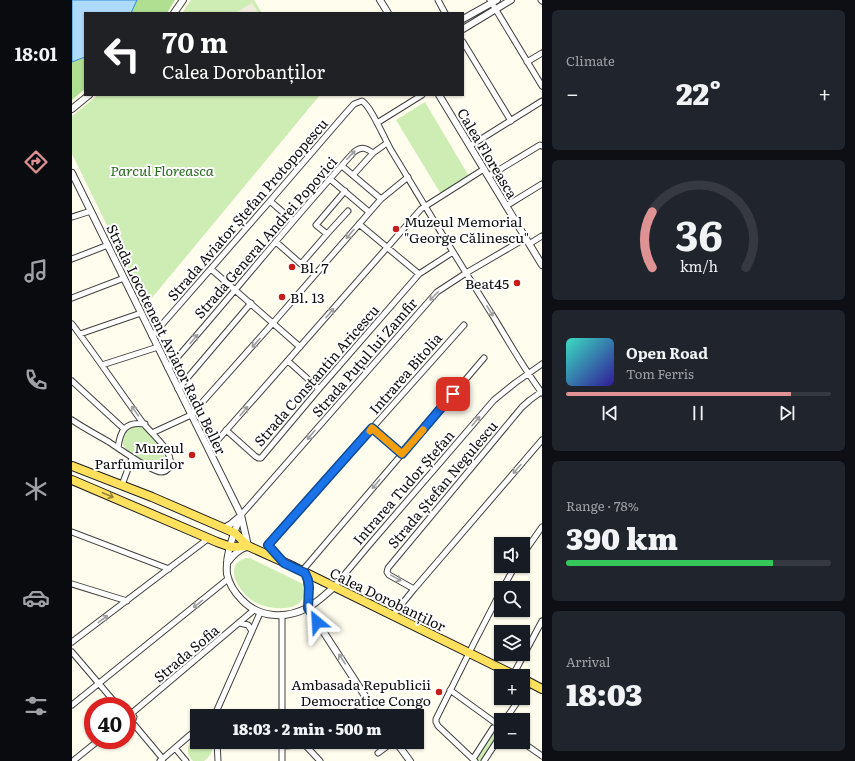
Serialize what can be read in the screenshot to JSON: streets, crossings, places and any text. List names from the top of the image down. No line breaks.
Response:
{"streets":{"main road":["Calea Dorobanților"],"street":["Calea Floreasca","Strada Aviator Ștefan Protopopescu","Strada General Andrei Popovici","Strada Locotenent Aviator Radu Beller","Strada Puțul lui Zamfir","Intrarea Bitolia","Strada Constantin Aricescu","Strada Ștefan Negulescu","Intrarea Tudor Ștefan","Strada Sofia"]},"crossings":[["Calea Floreasca","Strada Puțul lui Zamfir"],["Strada Aviator Ștefan Protopopescu","Strada Locotenent Aviator Radu Beller"],["Strada General Andrei Popovici","Strada Locotenent Aviator Radu Beller"],["Strada Locotenent Aviator Radu Beller","Strada Puțul lui Zamfir"],["Strada Locotenent Aviator Radu Beller","Calea Dorobanților"],["Strada Locotenent Aviator Radu Beller","Strada Sofia"],["Intrarea Tudor Ștefan","Calea Dorobanților"],["Calea Dorobanților","Strada Sofia"]],"one_way":["Strada Puțul lui Zamfir"],"parks":["Parcul Floreasca"],"places":["Muzeul Memorial \"George Călinescu\"","Bl. 7","Beat45","Bl. 13","Muzeul Parfumurilor","Ambasada Republicii Democratice Congo"],"page":{"tabs":"18:01","tile":["Climate",["Range · 78%","390 km"],["Arrival","18:03"]],"turn":["70 m","Calea Dorobanților"],"heat":["−","22°","+"],"song":["Open Road","Tom Ferris"],"map_buttons":["+","−"],"limit":"40","trip":"18:03 · 2 min · 500 m","gauge":["36","km/h"]}}
